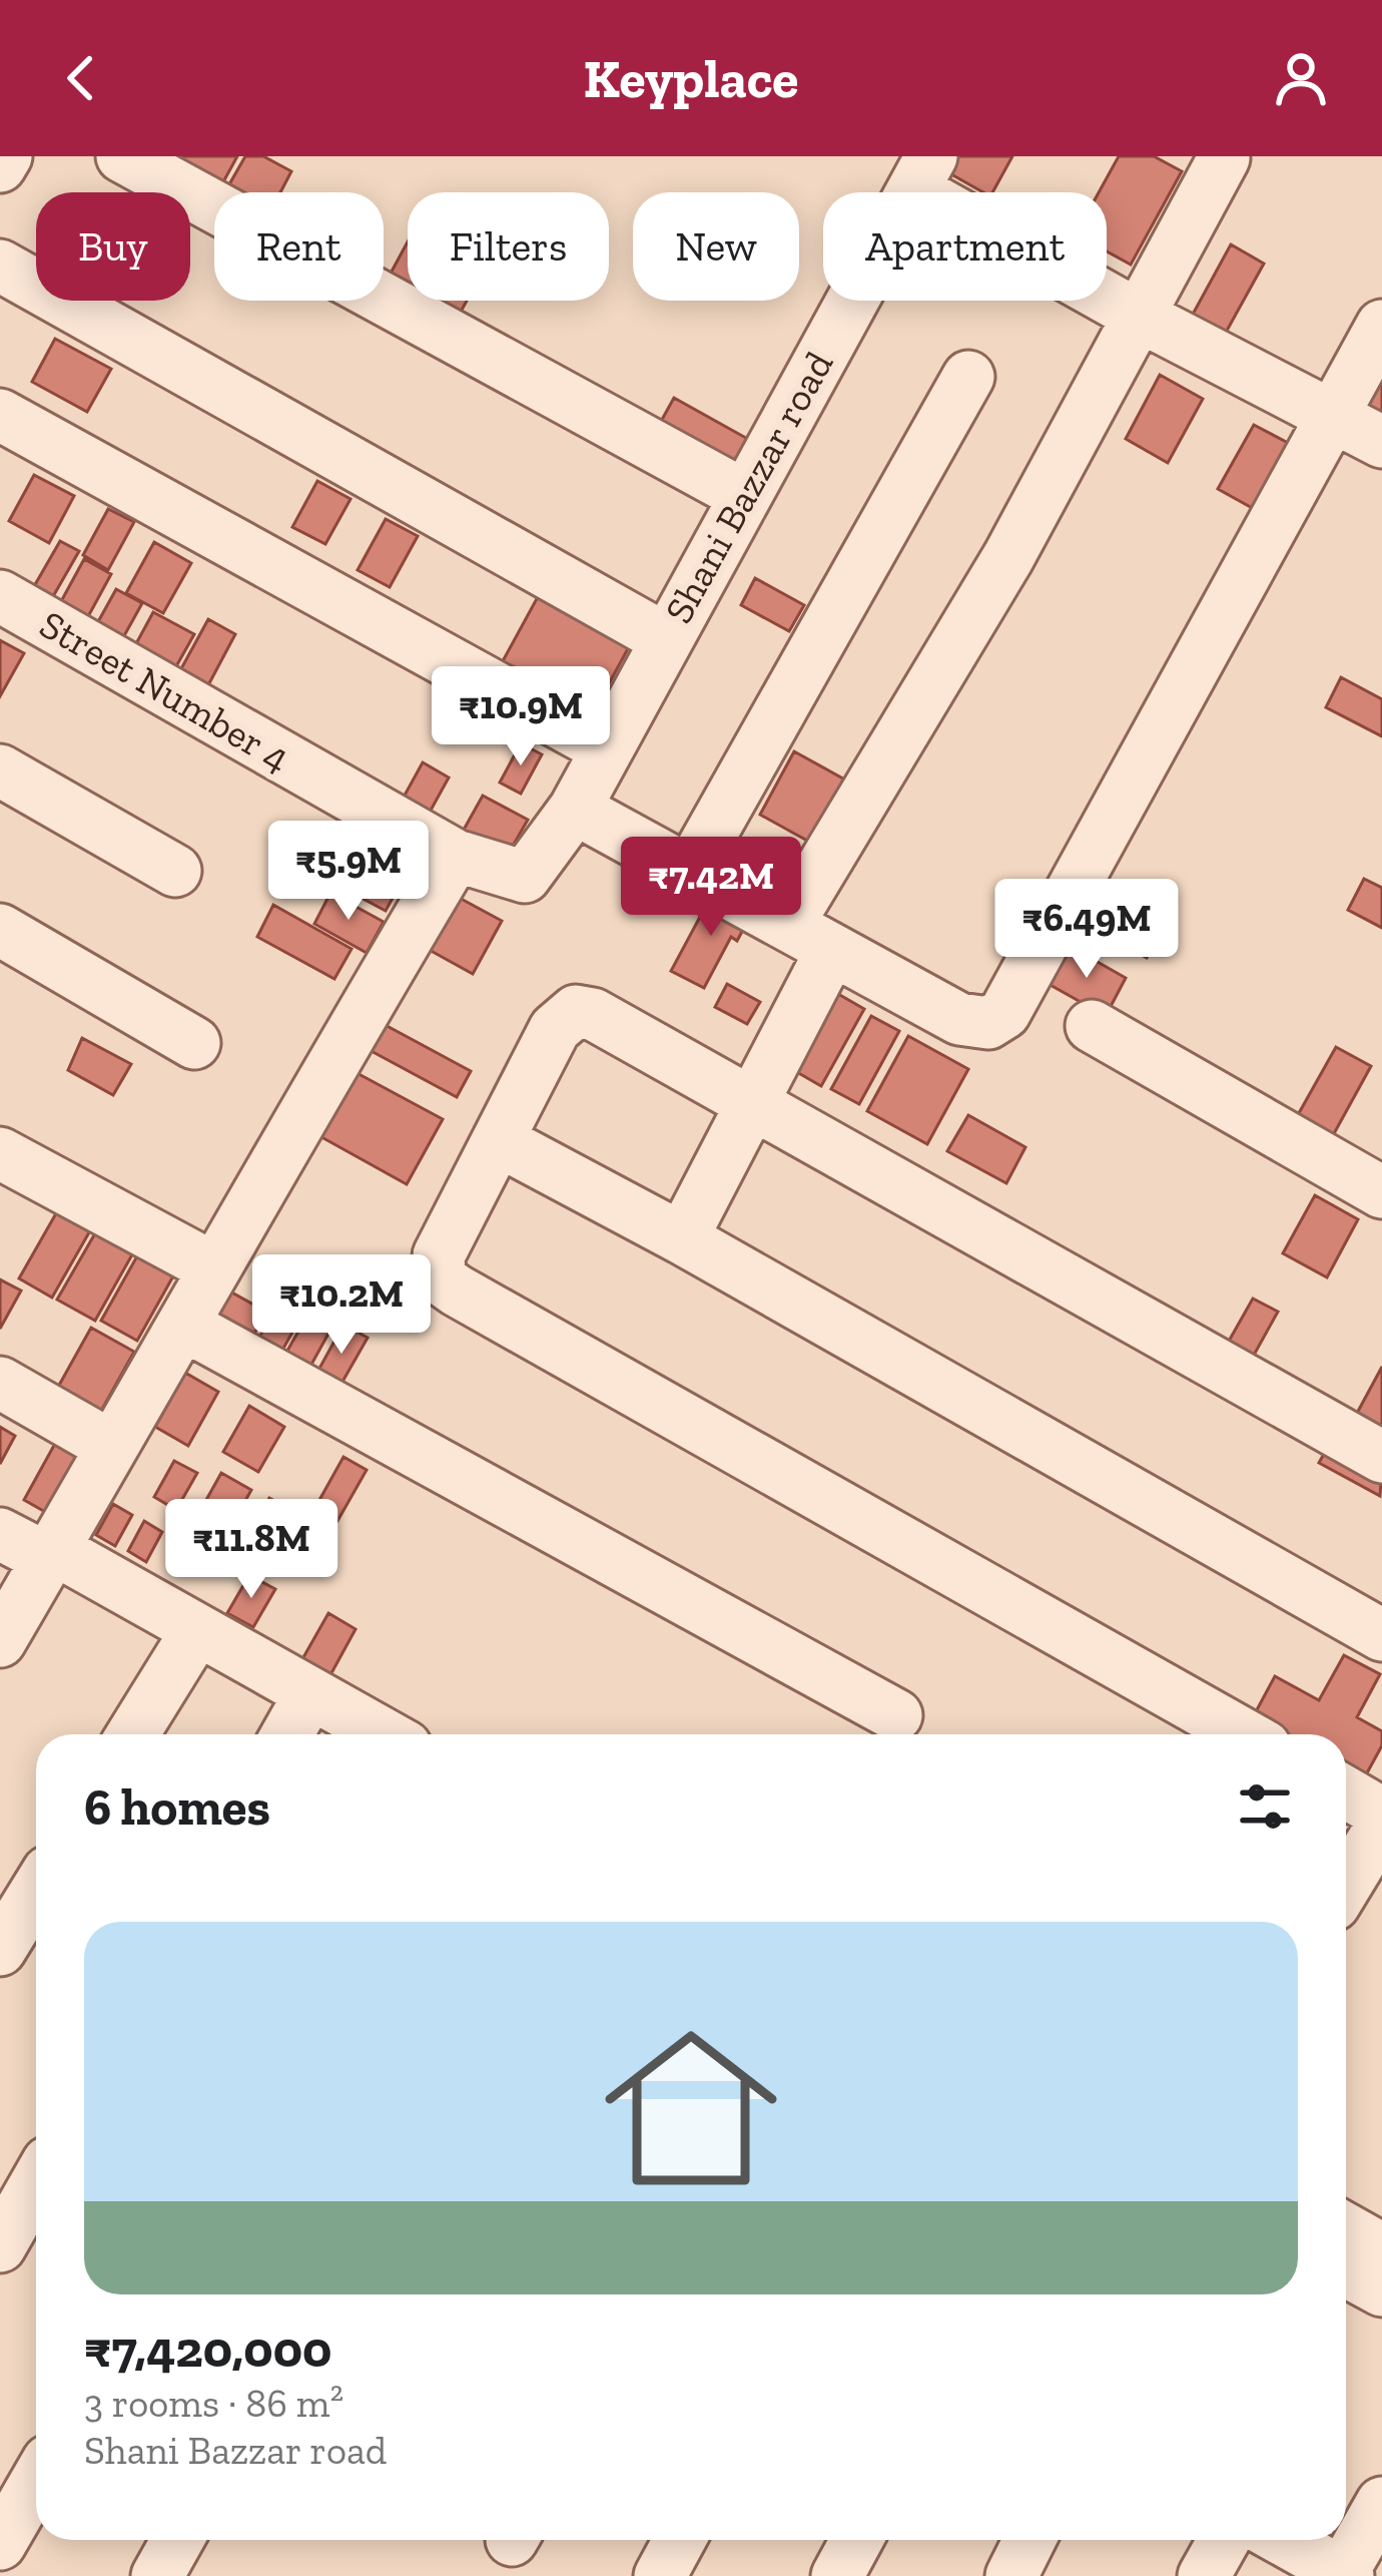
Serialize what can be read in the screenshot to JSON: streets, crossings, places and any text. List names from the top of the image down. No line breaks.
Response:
{"streets":{"street":["Shani Bazzar road","Street Number 4"]},"crossings":[["Shani Bazzar road","Street Number 4"]],"page":{"header":"Keyplace","chip":["Buy","Rent","Filters","New","Apartment"],"price":["₹10.9M","₹5.9M","₹7.42M","₹6.49M","₹10.2M","₹11.8M"],"heading":"6 homes","list":[{"name":"₹7,420,000","note":"3 rooms · 86 m² · Shani Bazzar road"}]}}
